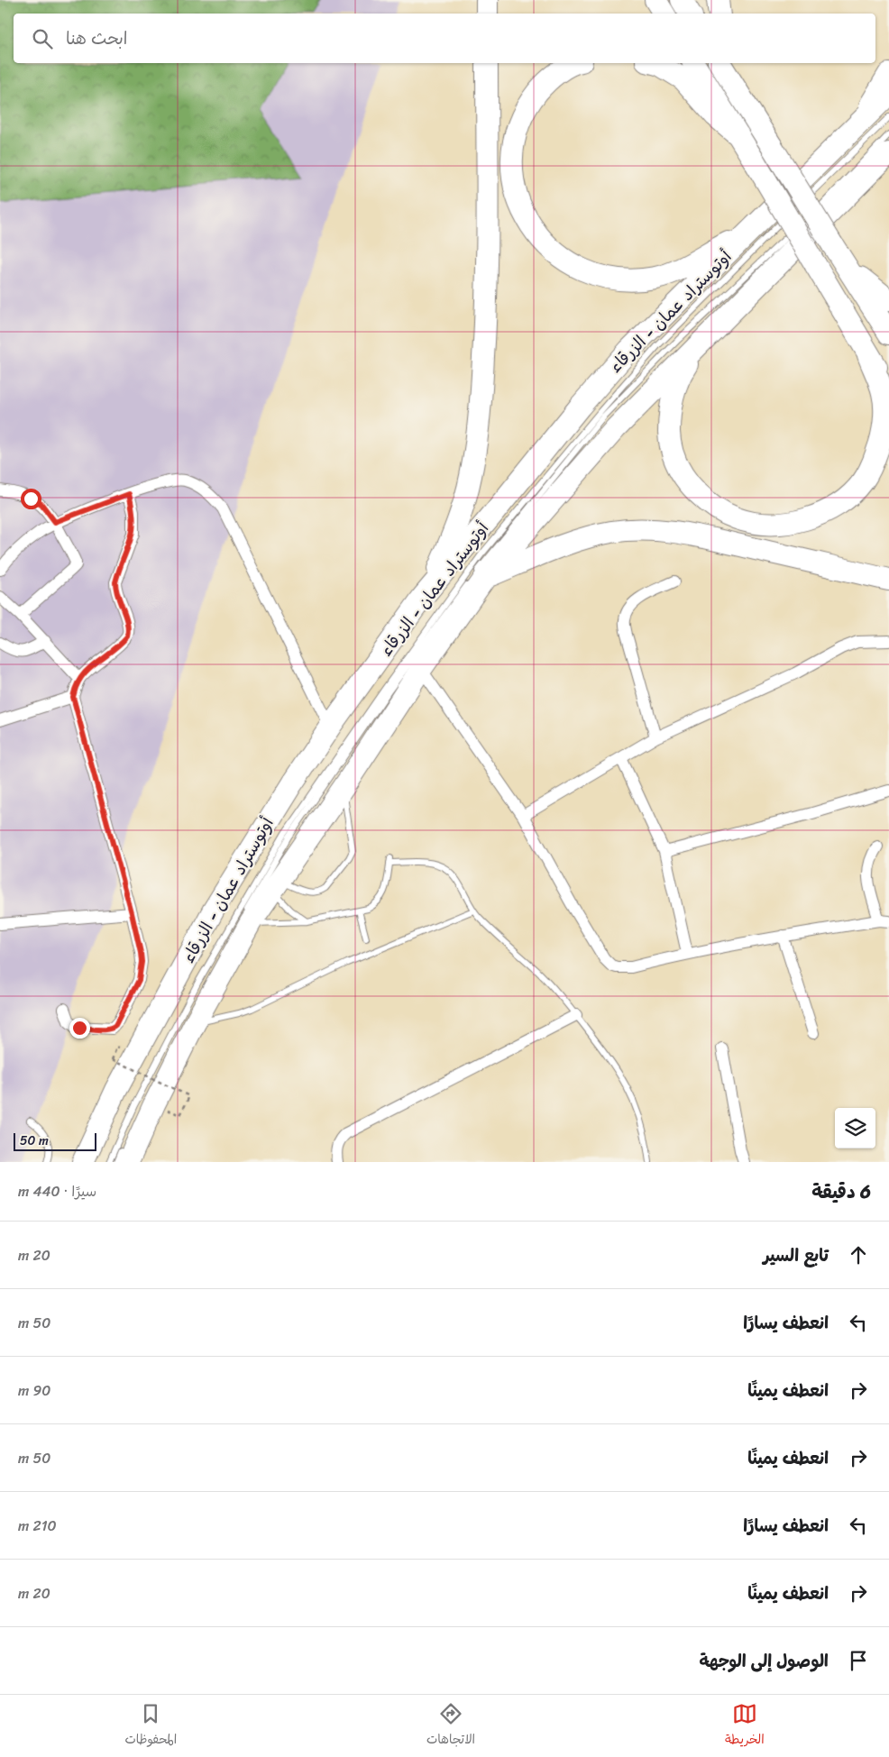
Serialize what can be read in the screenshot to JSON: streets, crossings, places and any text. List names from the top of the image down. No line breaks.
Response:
{"streets":{"highway":["أوتوستراد عمان - الزرقاء"]},"scale_bar":"50 m","page":{"search":"ابحث هنا","scale":"50 m","heading":["6 دقيقة","سيرًا · 440 m"],"list":[["تابع السير","20 m"],["انعطف يسارًا","50 m"],["انعطف يمينًا","90 m"],["انعطف يمينًا","50 m"],["انعطف يسارًا","210 m"],["انعطف يمينًا","20 m"],"الوصول إلى الوجهة"],"nav":["الخريطة","الاتجاهات","المحفوظات"]}}
